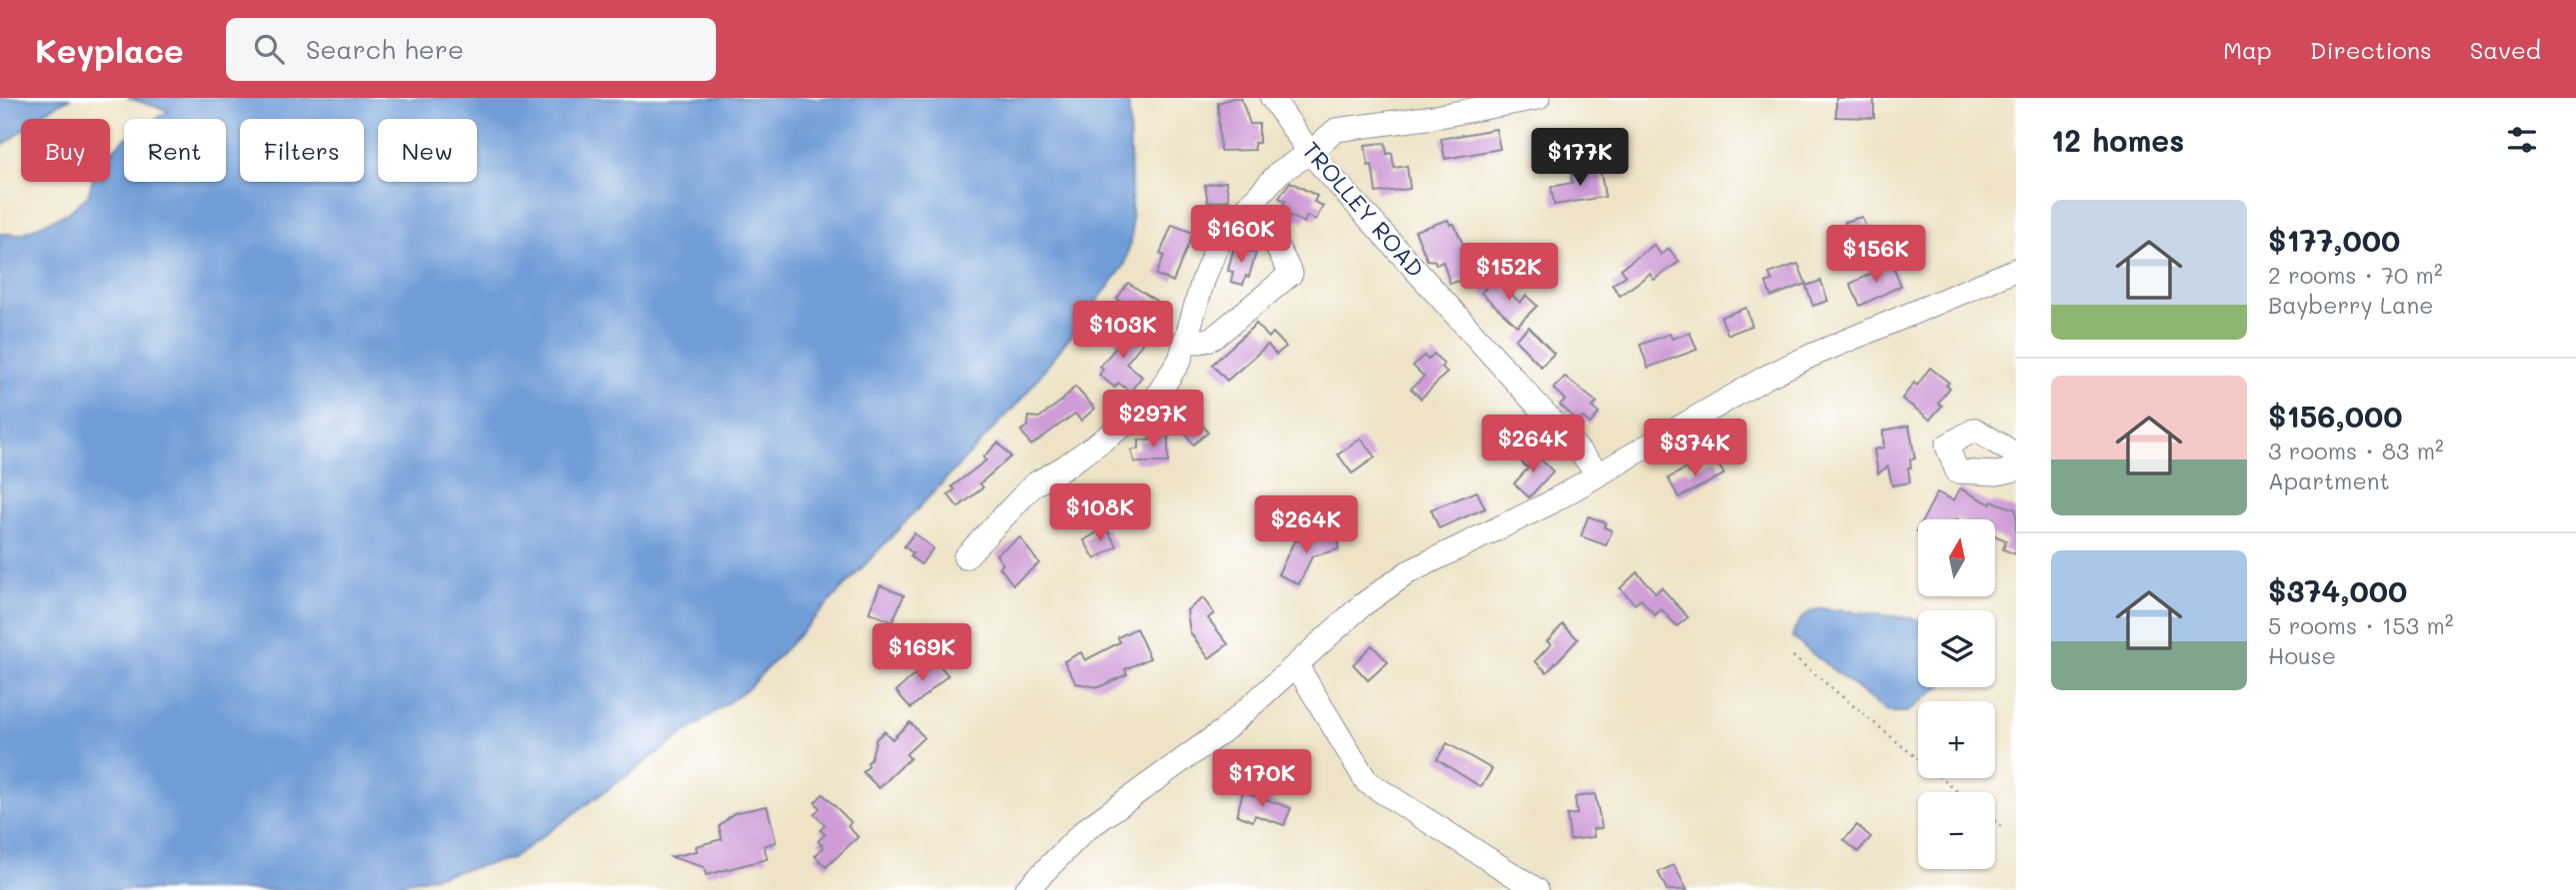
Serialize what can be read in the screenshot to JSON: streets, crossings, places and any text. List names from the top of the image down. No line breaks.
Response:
{"streets":{"street":["TROLLEY ROAD"]},"north":"top","page":{"header":"Keyplace","search":"Search here","nav":["Map","Directions","Saved"],"heading":"12 homes","chip":["Buy","Rent","Filters","New"],"price":["$177K","$160K","$156K","$152K","$103K","$297K","$264K","$374K","$108K","$264K","$169K","$170K"],"list":[{"name":"$177,000","note":"2 rooms · 70 m² · Bayberry Lane"},{"name":"$156,000","note":"3 rooms · 83 m² · Apartment"},{"name":"$374,000","note":"5 rooms · 153 m² · House"}],"map_buttons":["+","−"]}}
